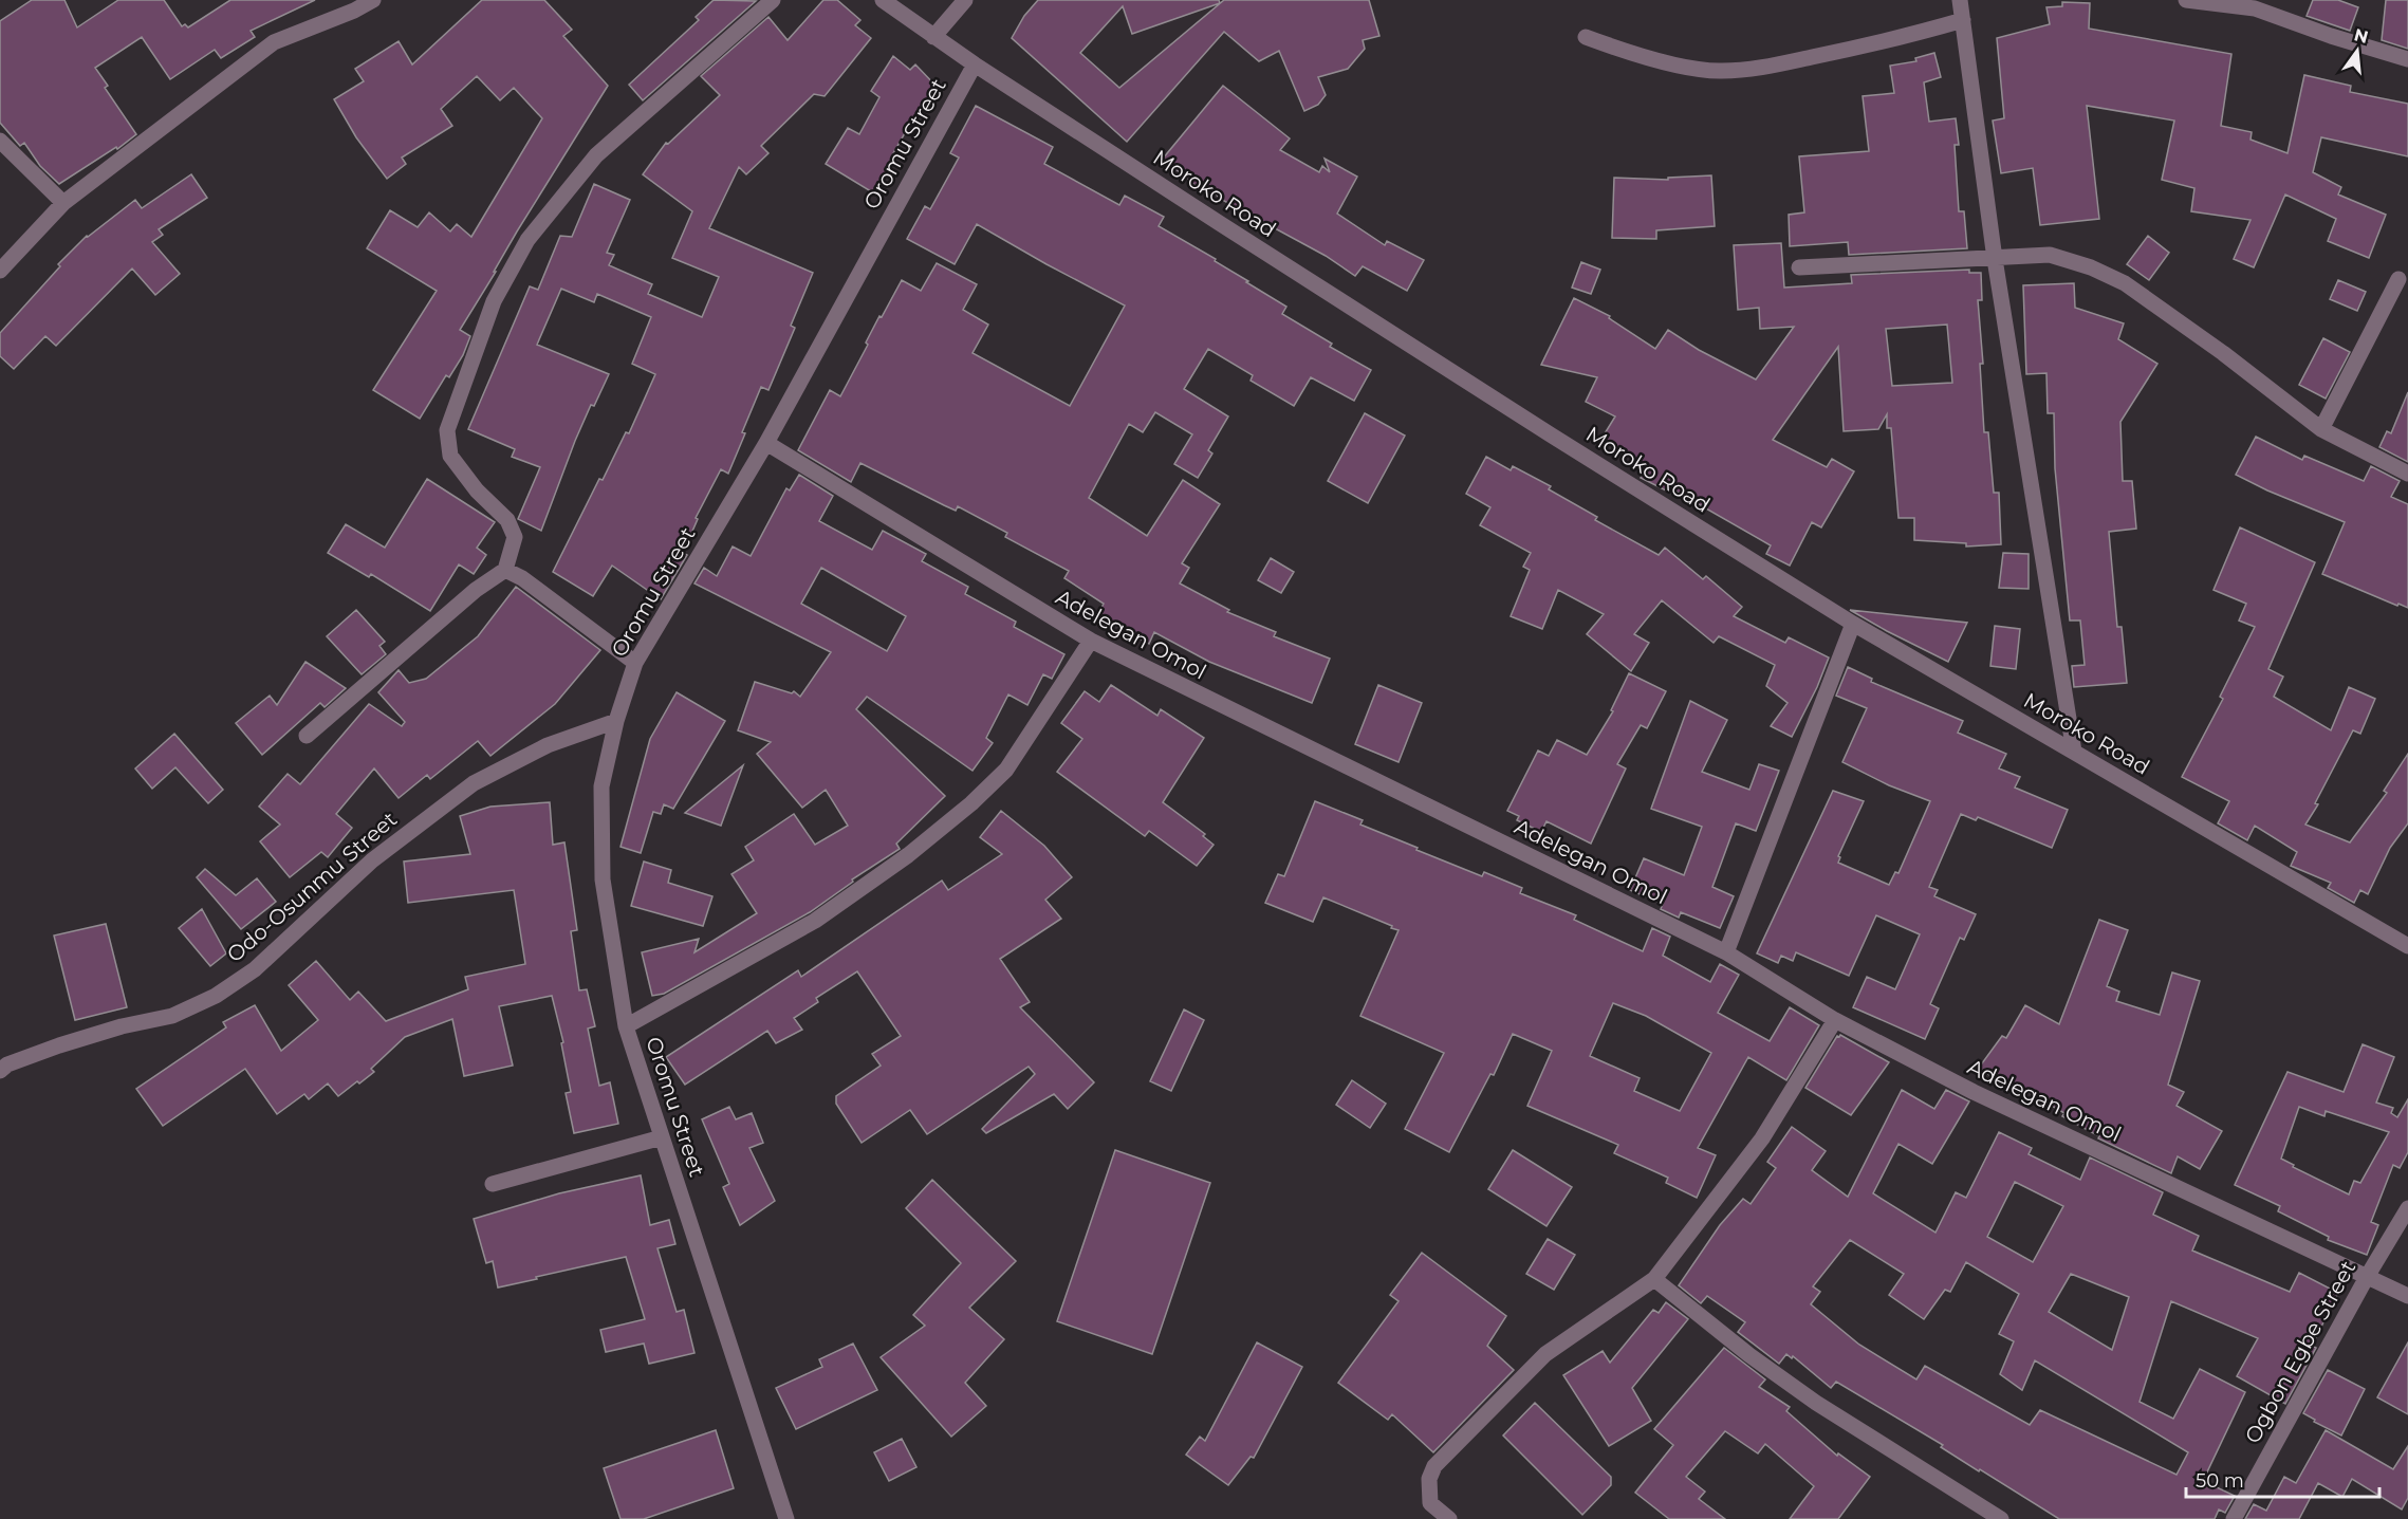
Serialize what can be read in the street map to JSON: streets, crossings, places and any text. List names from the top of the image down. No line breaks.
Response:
{"streets":{"street":["Oromu Street","Moroko Road","Adelegan Omol","Odo-Osunmu Street","Ogbon Egbe Street"]},"crossings":[["Oromu Street","Moroko Road"],["Oromu Street","Adelegan Omol"],["Oromu Street","Odo-Osunmu Street"],["Adelegan Omol","Ogbon Egbe Street"]],"scale_bar":"50 m","north":"top"}
